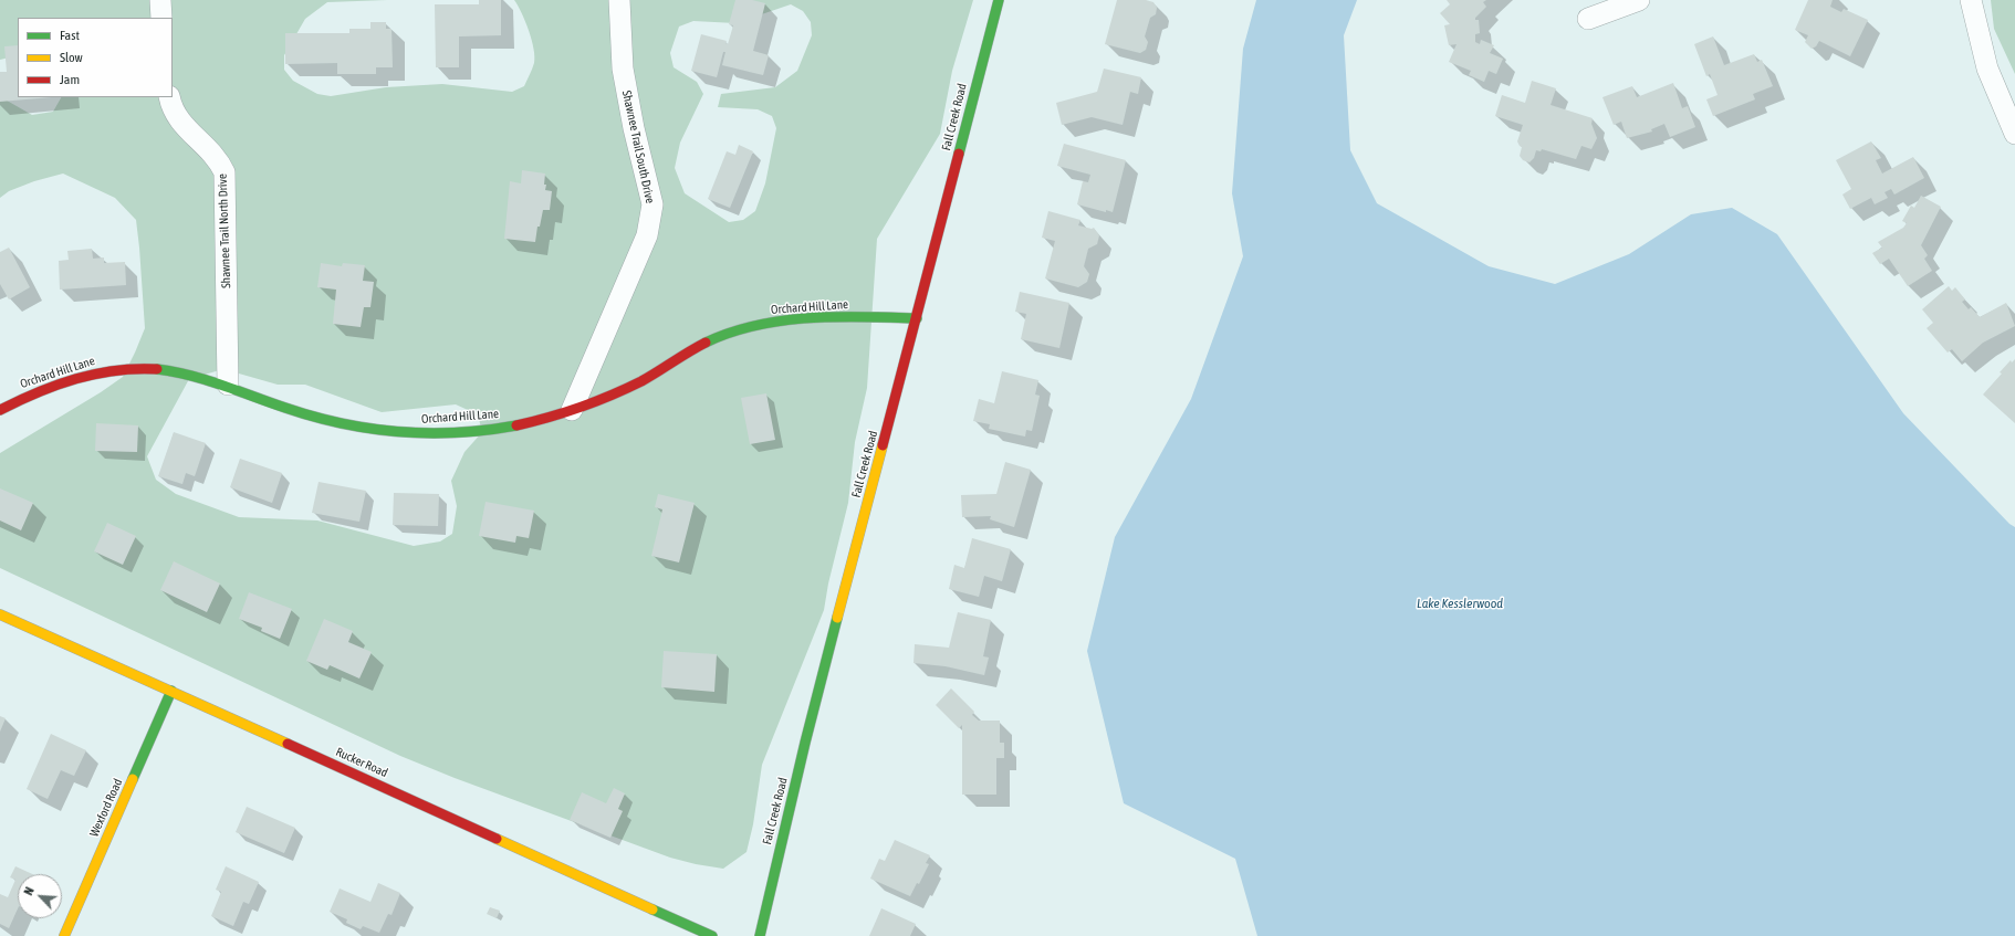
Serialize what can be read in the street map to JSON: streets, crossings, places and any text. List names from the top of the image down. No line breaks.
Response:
{"streets":{"street":["Fall Creek Road","Shawnee Trail South Drive","Shawnee Trail North Drive","Orchard Hill Lane","Rucker Road","Wexford Road"]},"crossings":[["Fall Creek Road","Orchard Hill Lane"],["Shawnee Trail South Drive","Orchard Hill Lane"],["Shawnee Trail North Drive","Orchard Hill Lane"],["Rucker Road","Wexford Road"]],"water":["Lake Kesslerwood"],"legend":["Fast","Slow","Jam"],"north":"top left"}
